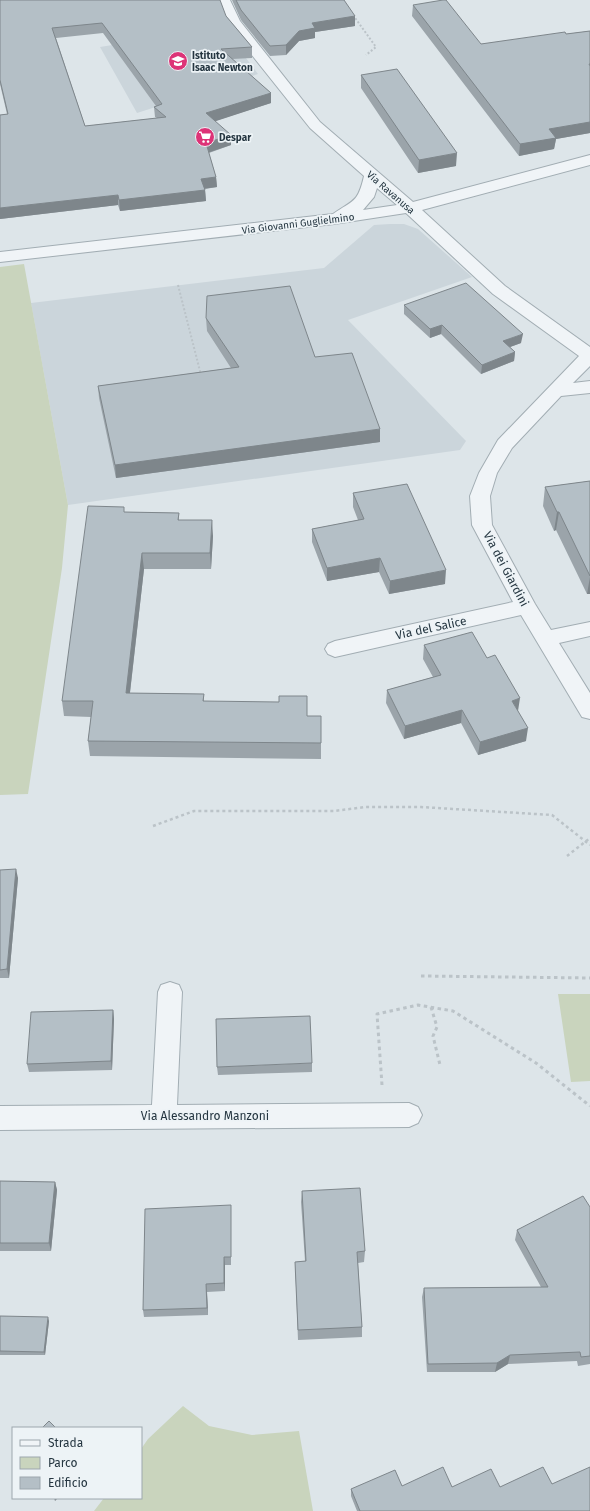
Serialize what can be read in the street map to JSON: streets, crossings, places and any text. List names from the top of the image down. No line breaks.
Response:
{"streets":{"street":["Via Ravanusa","Via Giovanni Guglielmino","Via dei Giardini","Via del Salice","Via Alessandro Manzoni"]},"crossings":[["Via Ravanusa","Via Giovanni Guglielmino"],["Via Ravanusa","Via dei Giardini"],["Via dei Giardini","Via del Salice"]],"places":{"school or university":["Istituto Isaac Newton"],"supermarket":["Despar"]},"legend":["Strada","Parco","Edificio"]}
